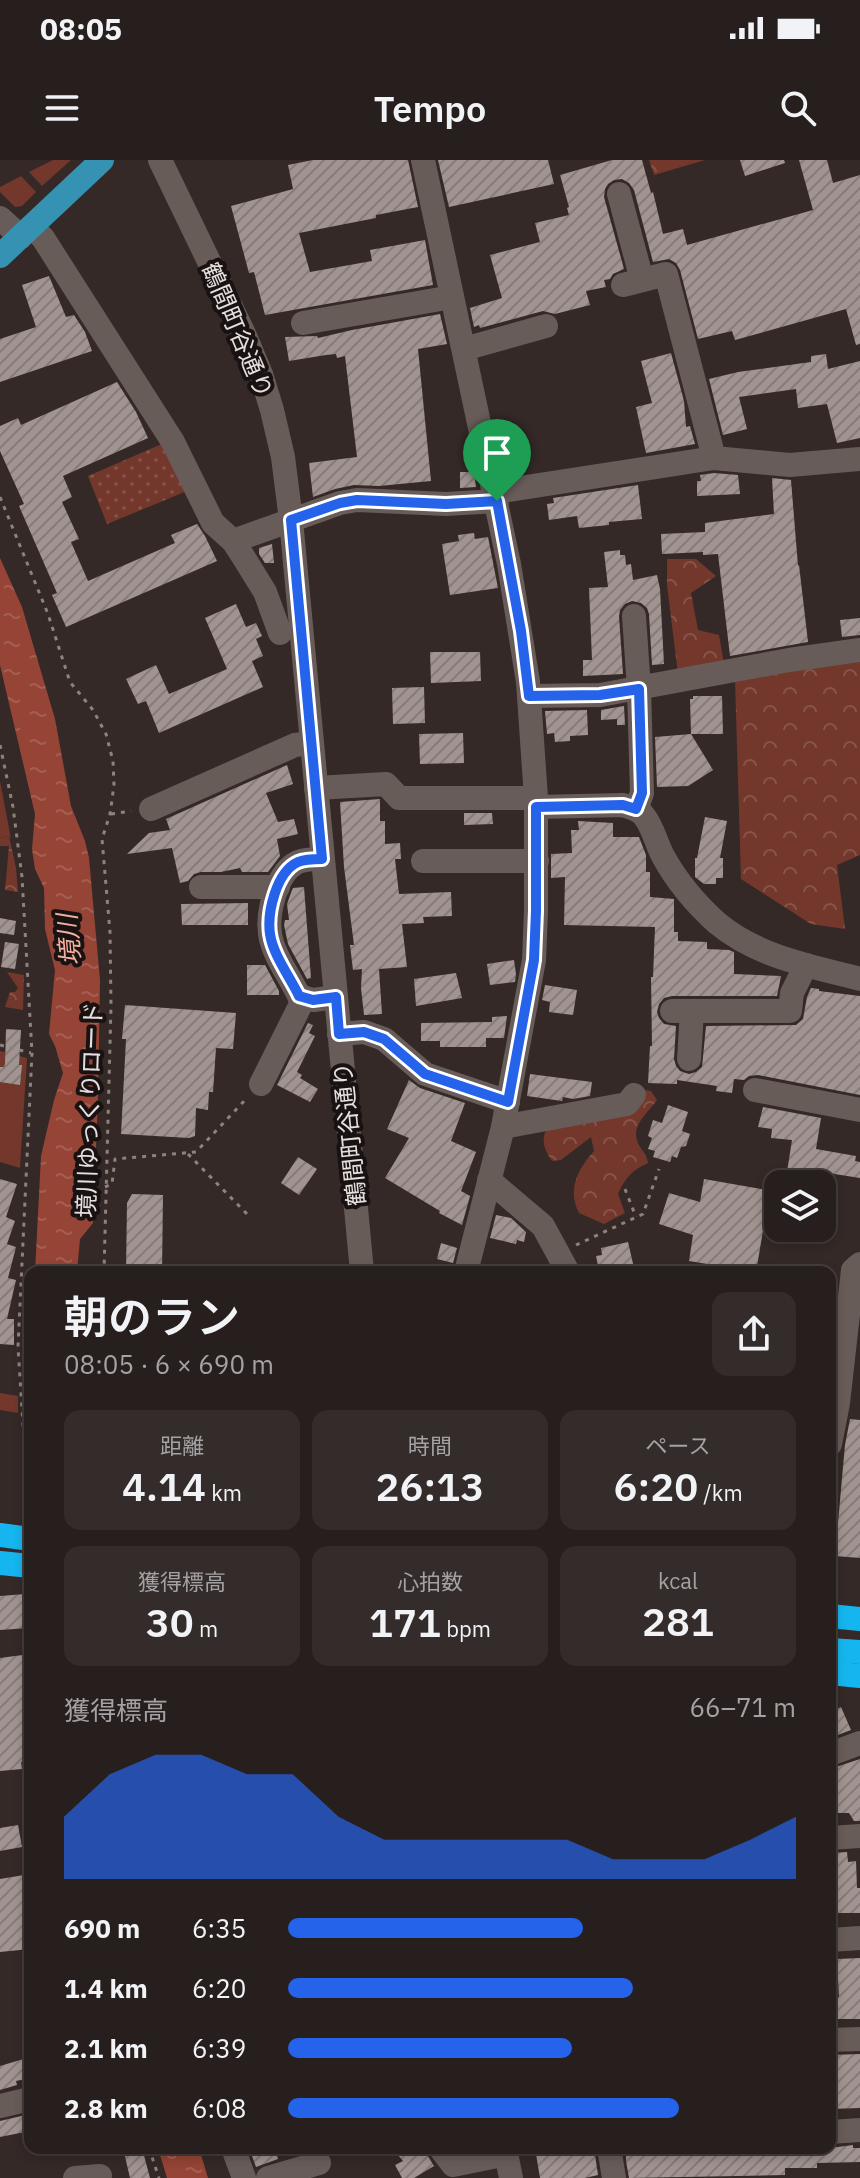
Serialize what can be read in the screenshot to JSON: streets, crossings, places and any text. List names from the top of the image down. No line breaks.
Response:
{"streets":{"street":["鶴間町谷通り"],"path":["境川ゆっくりロード"]},"water":["境川"],"page":{"status":"08:05","header":"Tempo","heading":["朝のラン","08:05 · 6 × 690 m"],"stats":[["距離","4.14 km"],["時間","26:13"],["ペース","6:20 /km"],["獲得標高","30 m"],["心拍数","171 bpm"],["kcal","281"]],"chart":["獲得標高","66–71 m"],"list":[{"name":"690 m","note":"6:35"},{"name":"1.4 km","note":"6:20"},{"name":"2.1 km","note":"6:39"},{"name":"2.8 km","note":"6:08"}]}}
